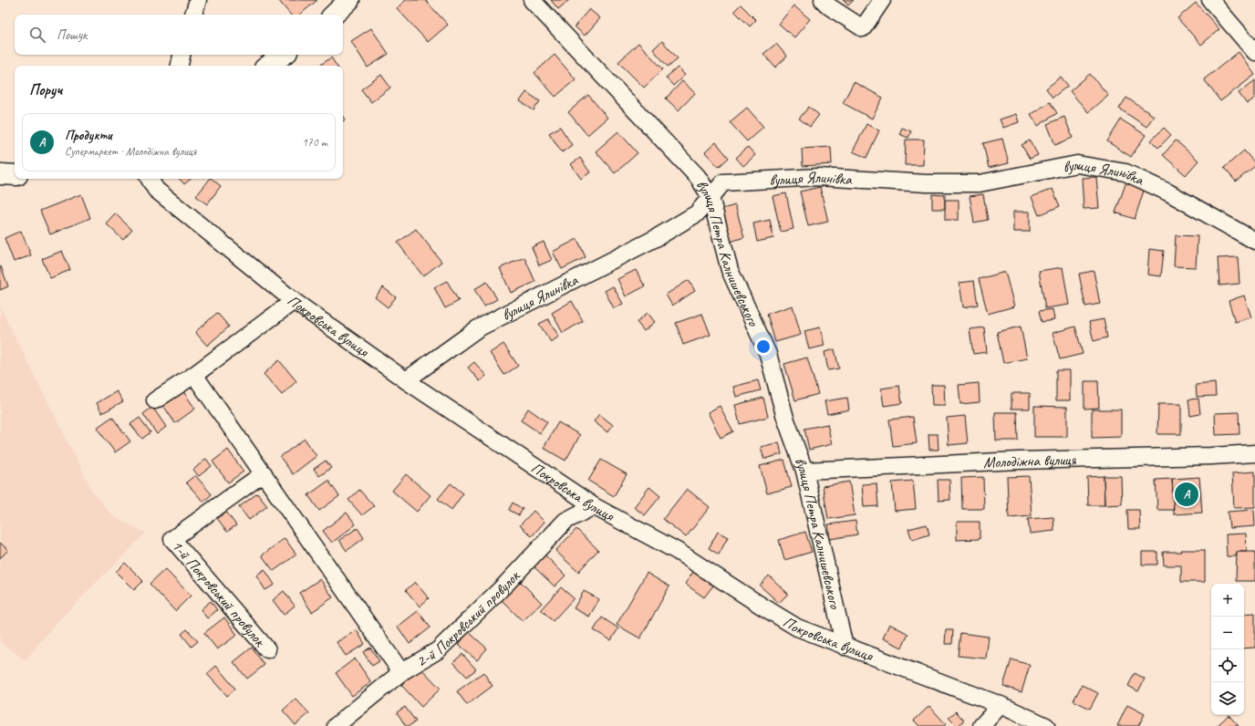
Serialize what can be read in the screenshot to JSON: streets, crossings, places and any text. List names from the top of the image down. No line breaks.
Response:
{"streets":{"street":["вулиця Ялинівка","вулиця Петра Калнишевського","Покровська вулиця","Молодіжна вулиця","1-й Покровський провулок","2-й Покровський провулок"]},"crossings":[["вулиця Ялинівка","вулиця Петра Калнишевського"],["вулиця Ялинівка","Покровська вулиця"],["вулиця Петра Калнишевського","Покровська вулиця"],["вулиця Петра Калнишевського","Молодіжна вулиця"],["Покровська вулиця","2-й Покровський провулок"]],"page":{"search":"Пошук","heading":"Поруч","list":[{"mark":"A","name":"Продукти","note":"Супермаркет · Молодіжна вулиця","value":"170 m"}],"pins":"A","map_buttons":["+","−"]}}
